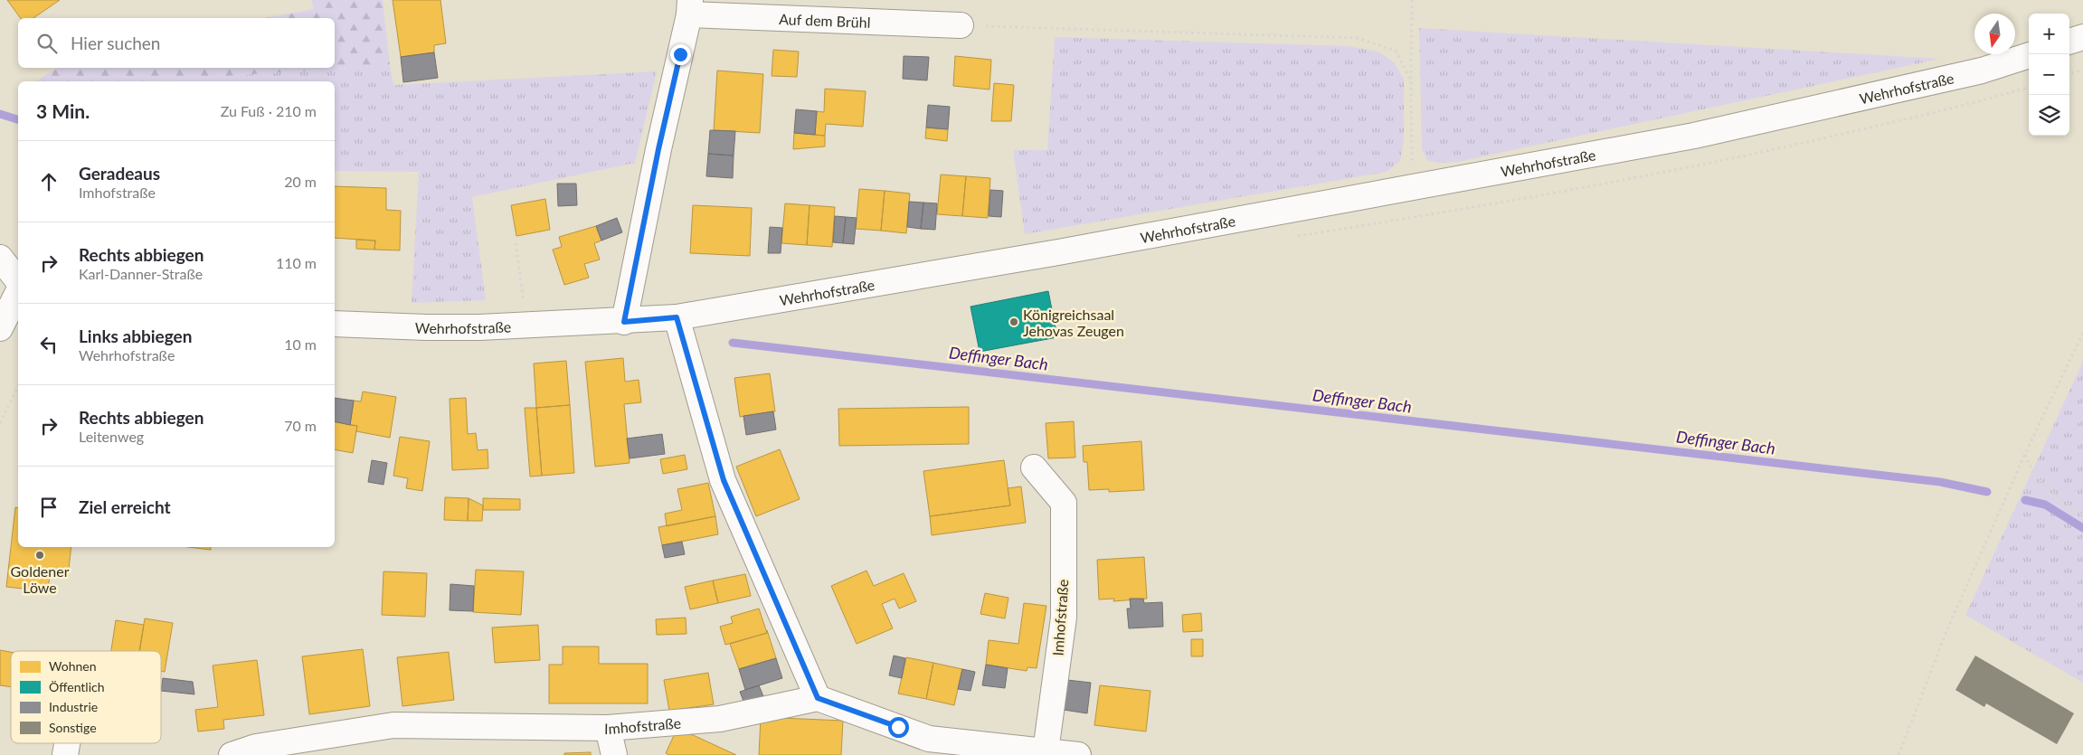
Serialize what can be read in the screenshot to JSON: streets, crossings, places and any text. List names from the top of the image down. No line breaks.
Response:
{"streets":{"street":["Auf dem Brühl","Wehrhofstraße","Imhofstraße"]},"water":["Deffinger Bach"],"places":["Königreichsaal Jehovas Zeugen","Goldener Löwe"],"legend":["Wohnen","Öffentlich","Industrie","Sonstige"],"north":"bottom","page":{"map_buttons":["+","−"],"search":"Hier suchen","heading":["3 Min.","Zu Fuß · 210 m"],"list":[["Geradeaus","Imhofstraße","20 m"],["Rechts abbiegen","Karl-Danner-Straße","110 m"],["Links abbiegen","Wehrhofstraße","10 m"],["Rechts abbiegen","Leitenweg","70 m"],"Ziel erreicht"]}}
